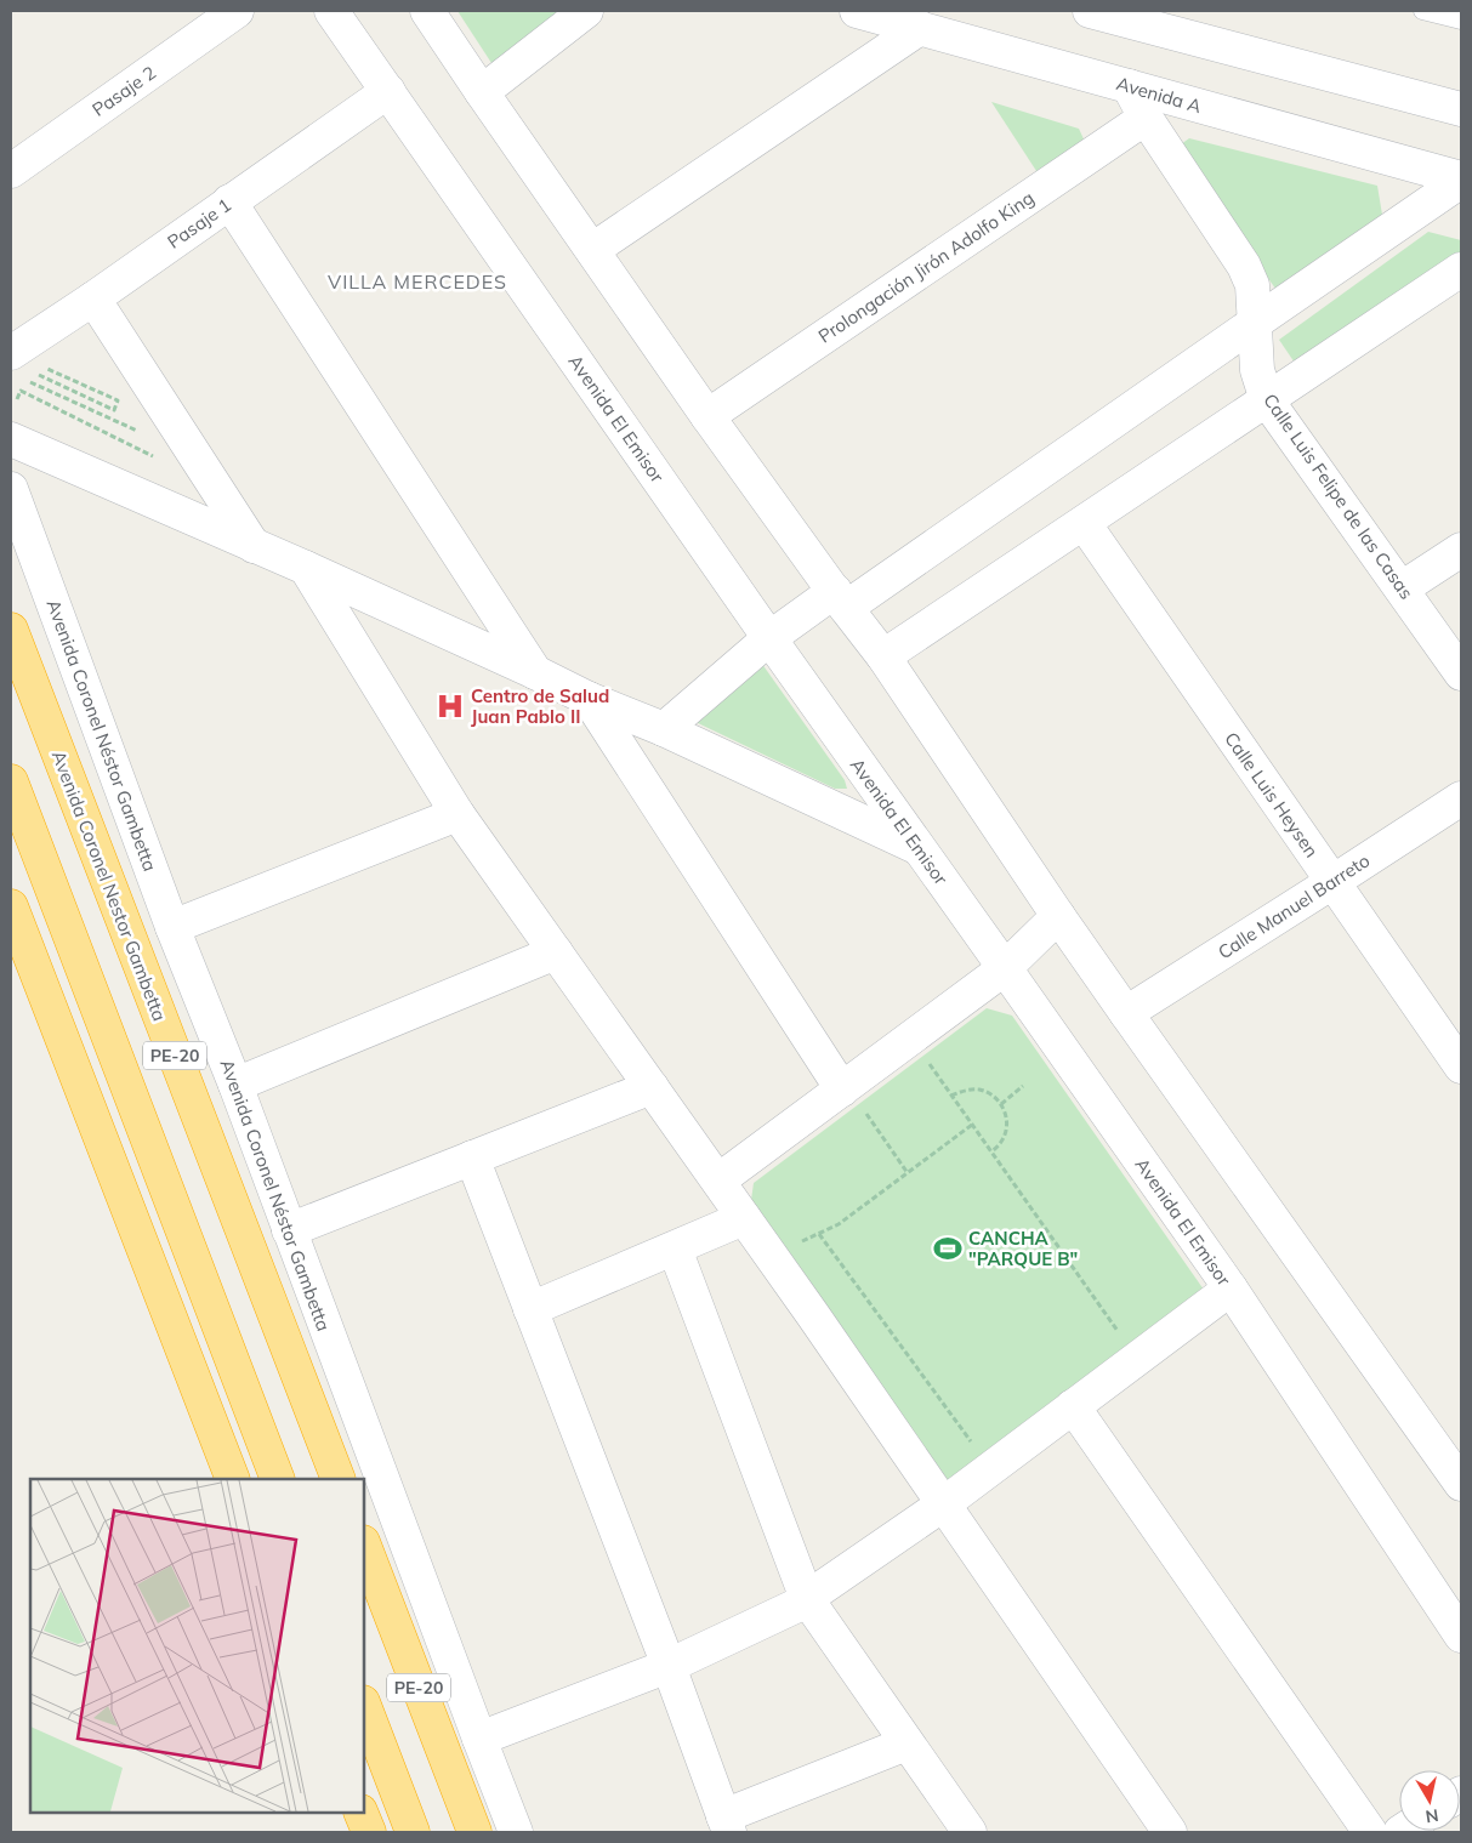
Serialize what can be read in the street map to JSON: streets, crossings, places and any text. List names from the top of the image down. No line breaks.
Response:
{"streets":{"highway":["Avenida Coronel Nestor Gambetta","PE-20"],"street":["Pasaje 2","Avenida A","Pasaje 1","Prolongación Jirón Adolfo King","Avenida El Emisor","Calle Luis Felipe de las Casas","Avenida Coronel Néstor Gambetta","Calle Luis Heysen","Calle Manuel Barreto"]},"crossings":[["Avenida A","Calle Luis Felipe de las Casas"],["Pasaje 1","Avenida El Emisor"],["Prolongación Jirón Adolfo King","Calle Luis Felipe de las Casas"],["Calle Luis Heysen","Calle Manuel Barreto"]],"districts":["VILLA MERCEDES"],"places":{"hospital":["Centro de Salud Juan Pablo II"],"sports":["CANCHA \"PARQUE B\""]},"north":"bottom"}
